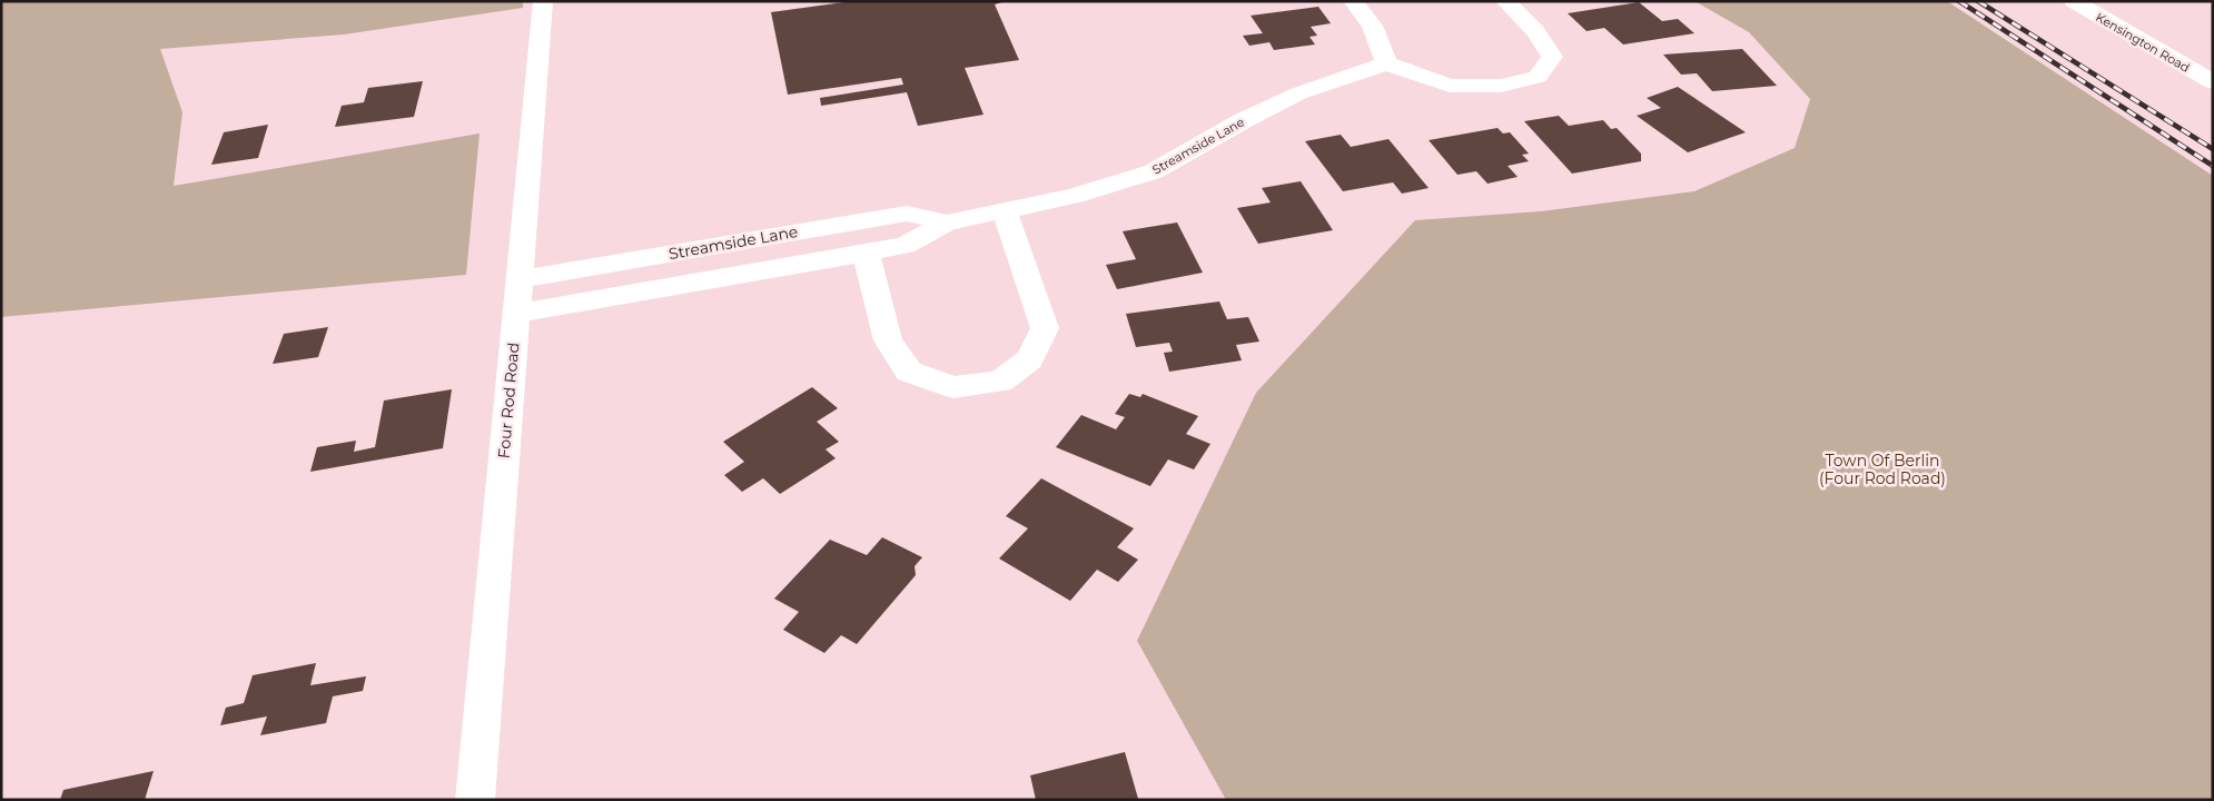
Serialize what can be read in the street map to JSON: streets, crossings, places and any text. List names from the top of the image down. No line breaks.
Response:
{"streets":{"street":["Kensington Road","Streamside Lane","Four Rod Road"]},"crossings":[["Streamside Lane","Four Rod Road"]],"parks":["Town Of Berlin (Four Rod Road)"]}
